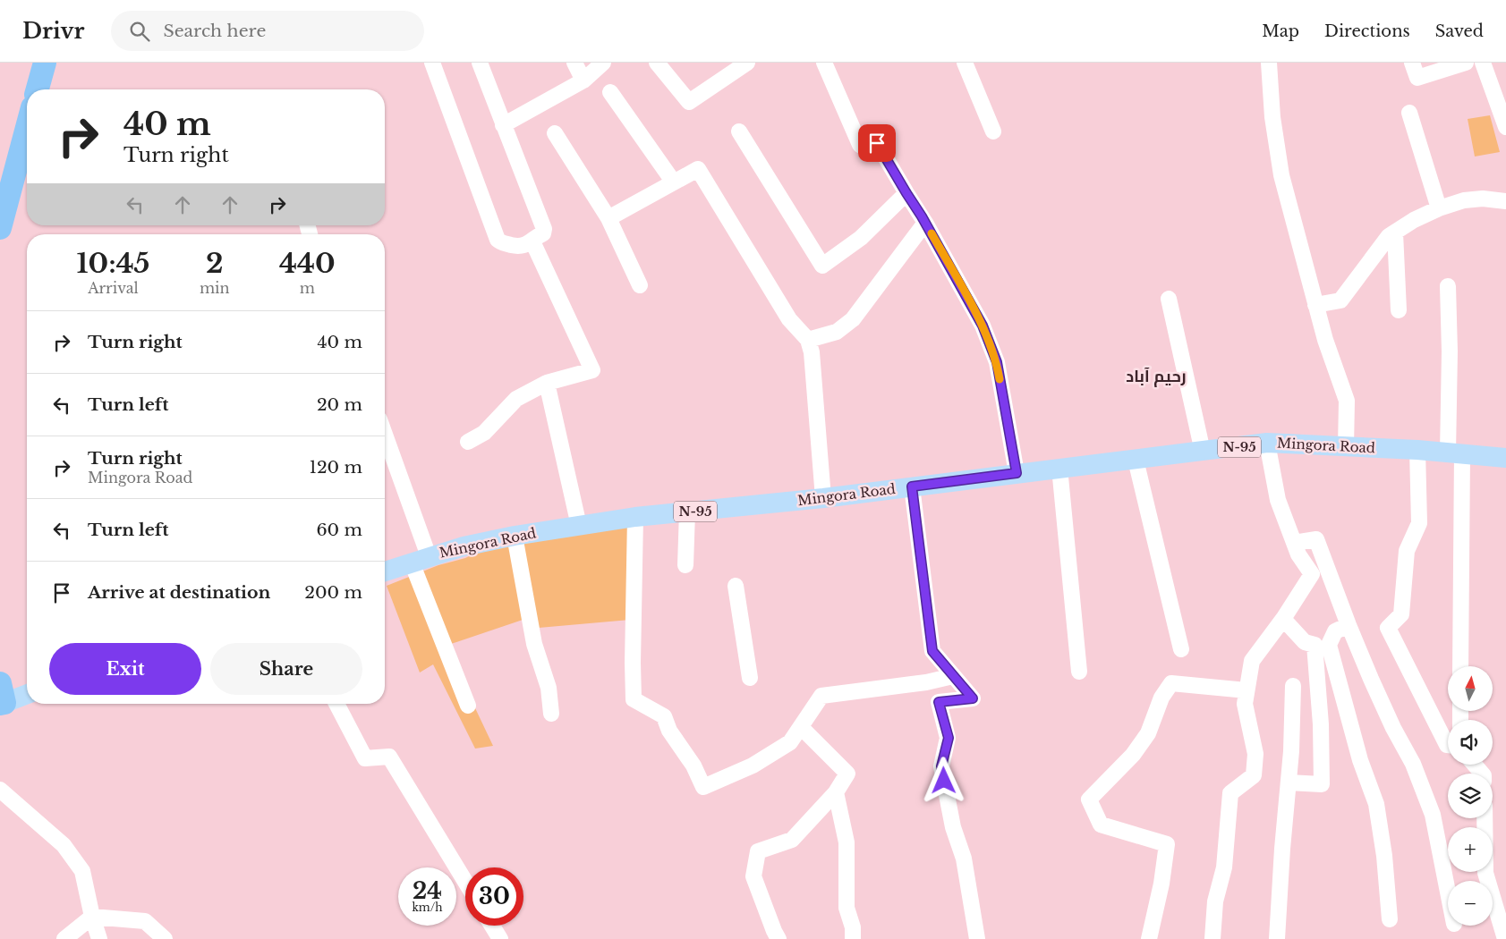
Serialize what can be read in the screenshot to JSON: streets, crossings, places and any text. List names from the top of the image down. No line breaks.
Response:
{"streets":{"main road":["Mingora Road","N-95"]},"districts":["رحیم آباد"],"north":"top","page":{"header":"Drivr","search":"Search here","nav":["Map","Directions","Saved"],"turn":["40 m","Turn right"],"eta":["10:45","Arrival","2","min","440","m"],"list":[{"name":"Turn right","value":"40 m"},{"name":"Turn left","value":"20 m"},{"name":"Turn right","note":"Mingora Road","value":"120 m"},{"name":"Turn left","value":"60 m"},{"name":"Arrive at destination","value":"200 m"}],"buttons":["Exit","Share"],"map_buttons":["+","−"],"speed":"24 km/h","limit":"30"}}
